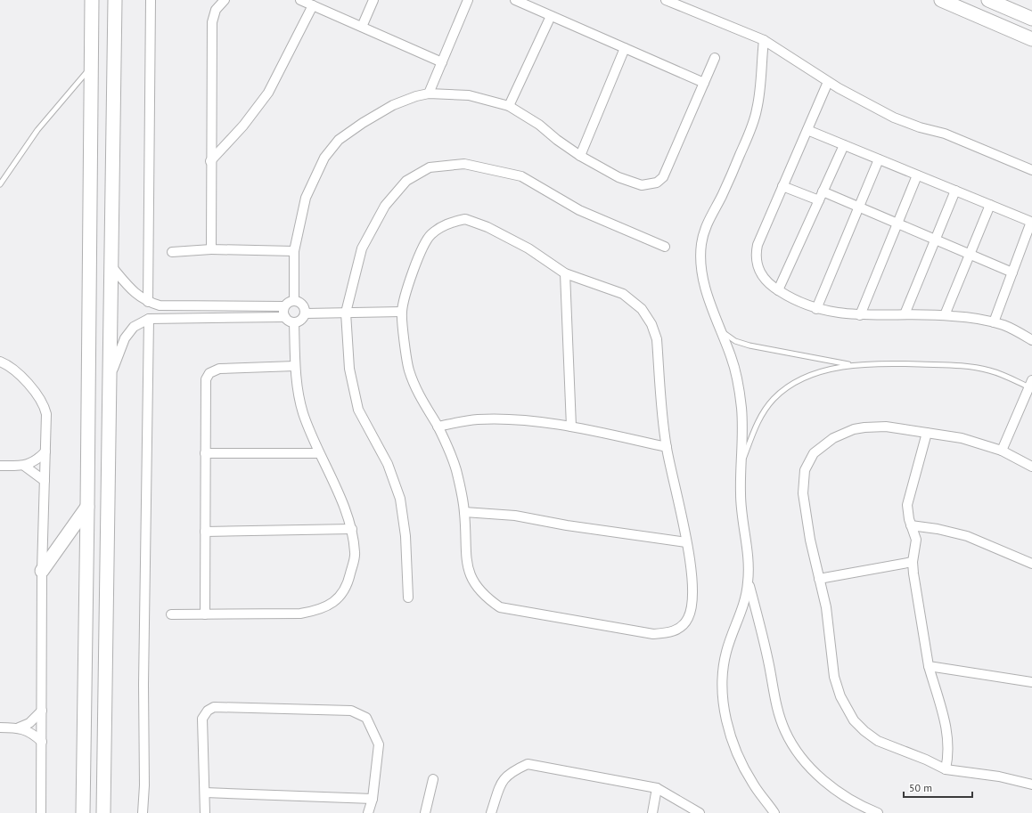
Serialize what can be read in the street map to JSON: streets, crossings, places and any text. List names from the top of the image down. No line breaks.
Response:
{"scale_bar":"50 m"}
